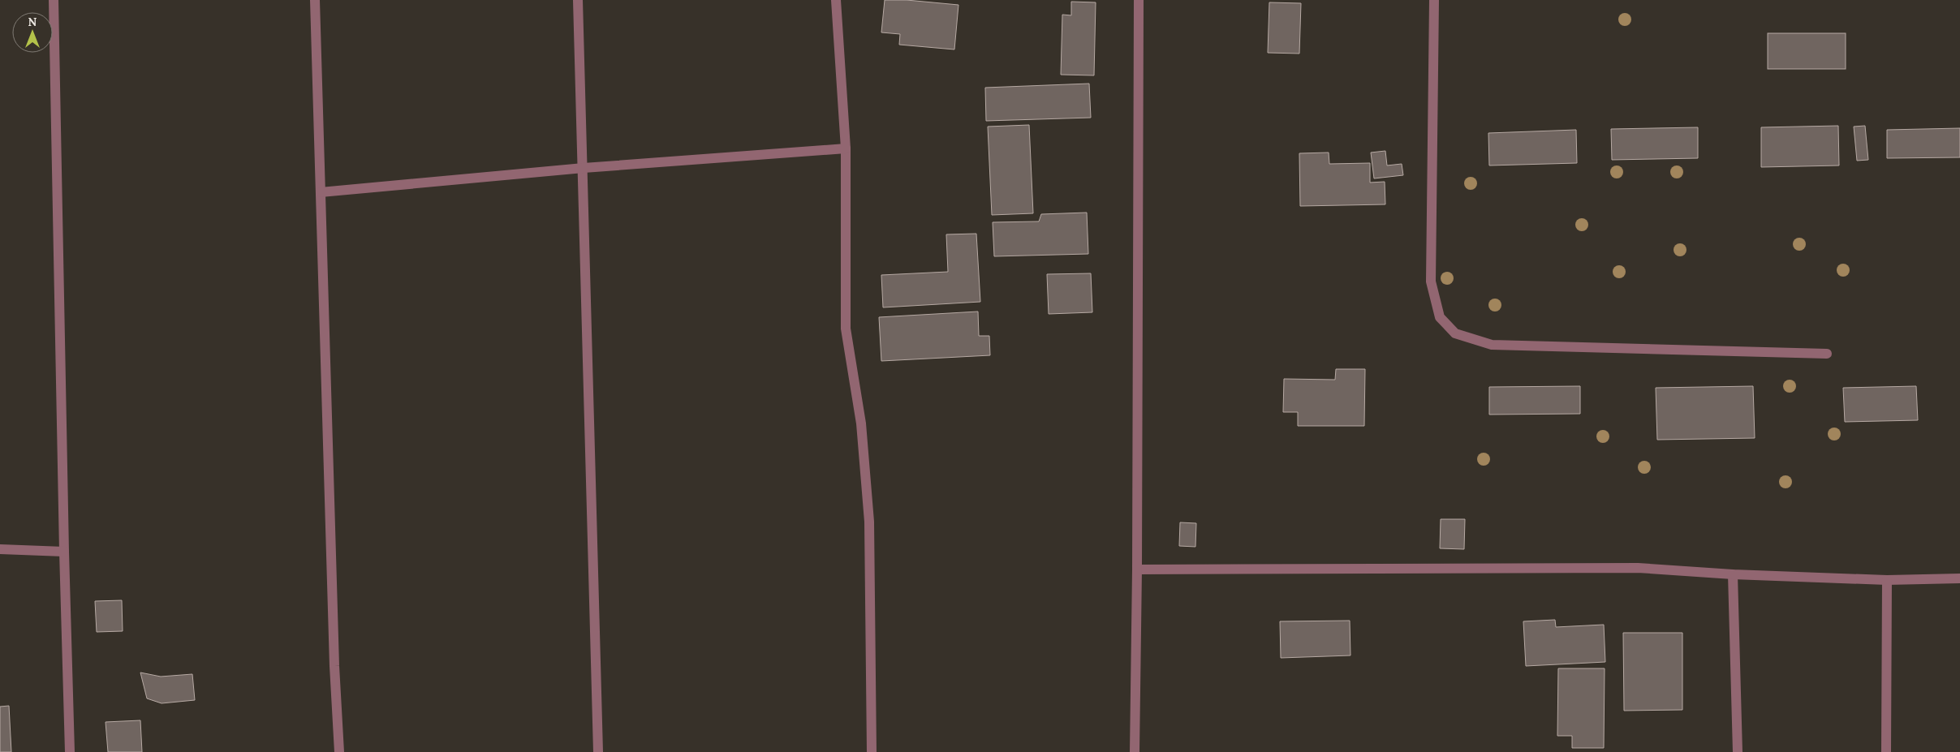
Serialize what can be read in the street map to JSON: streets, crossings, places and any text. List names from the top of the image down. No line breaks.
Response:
{"north":"top"}
